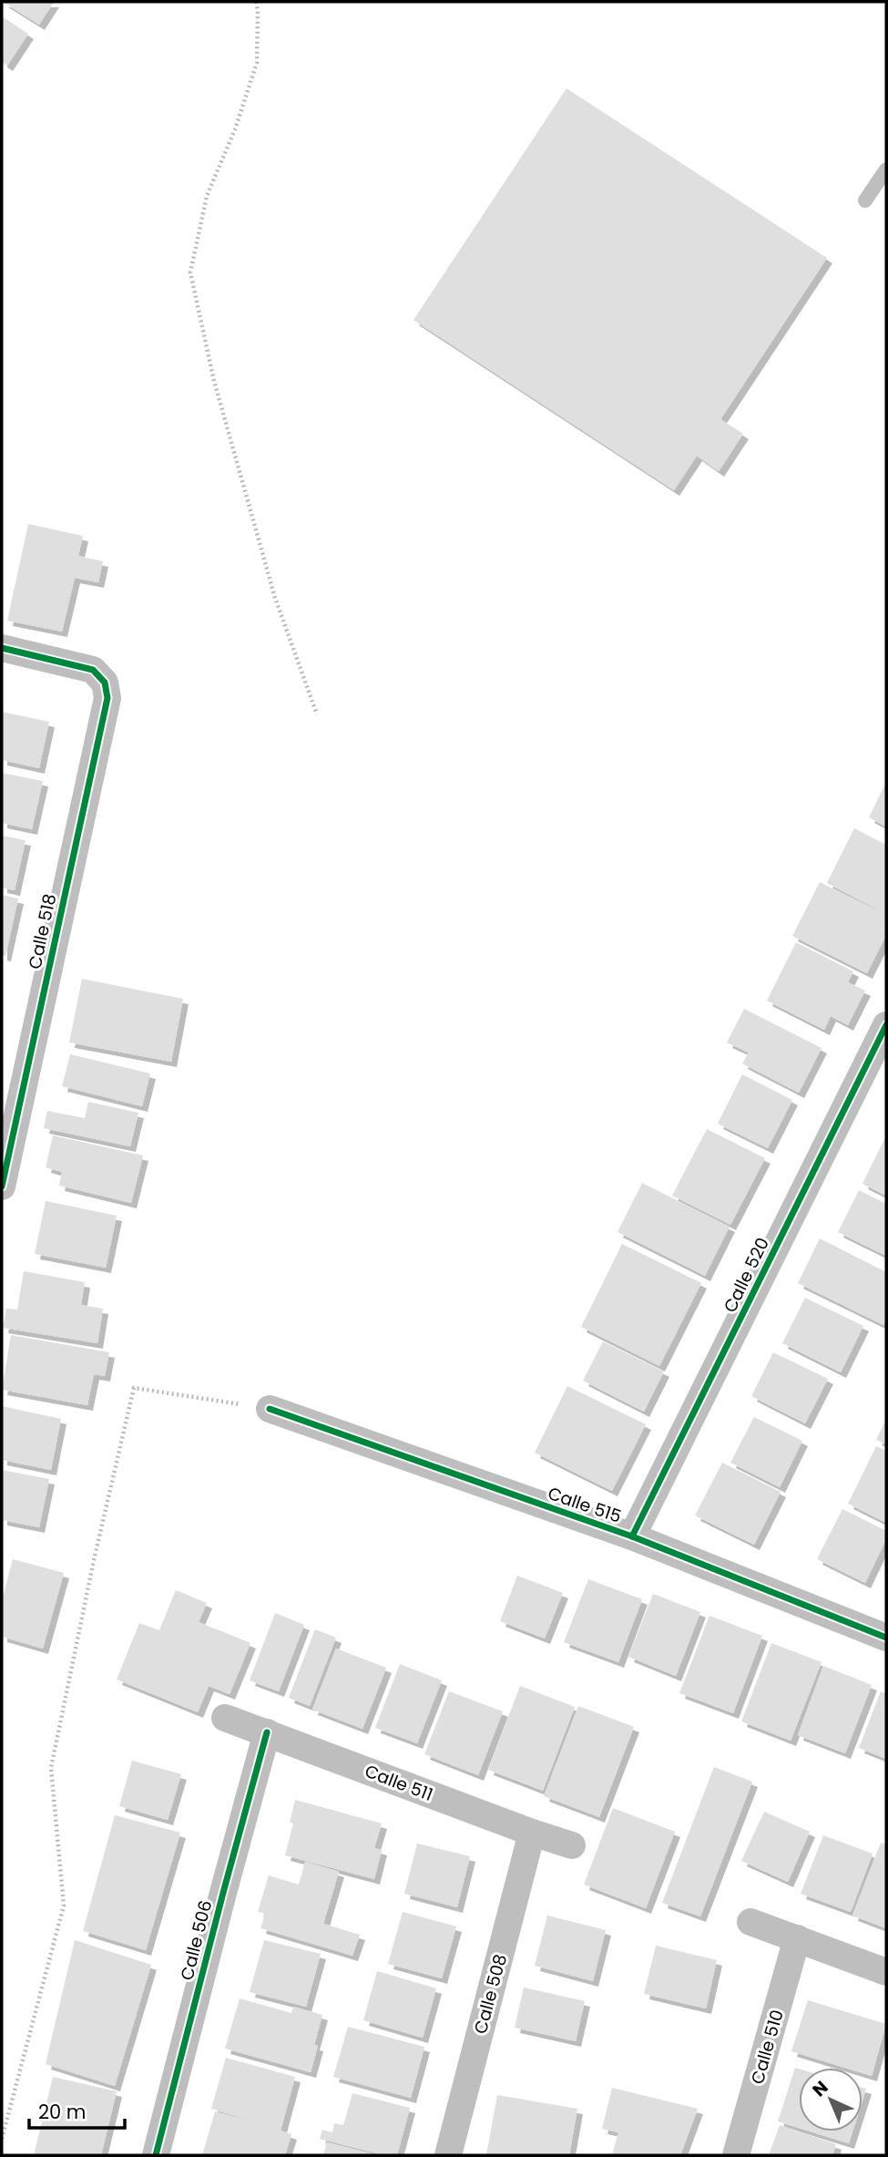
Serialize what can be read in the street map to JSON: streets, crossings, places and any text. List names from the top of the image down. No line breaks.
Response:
{"streets":{"street":["Calle 518","Calle 520","Calle 515","Calle 511","Calle 506","Calle 508","Calle 510"]},"crossings":[["Calle 520","Calle 515"],["Calle 511","Calle 506"],["Calle 511","Calle 508"]],"scale_bar":"20 m","north":"top left"}
